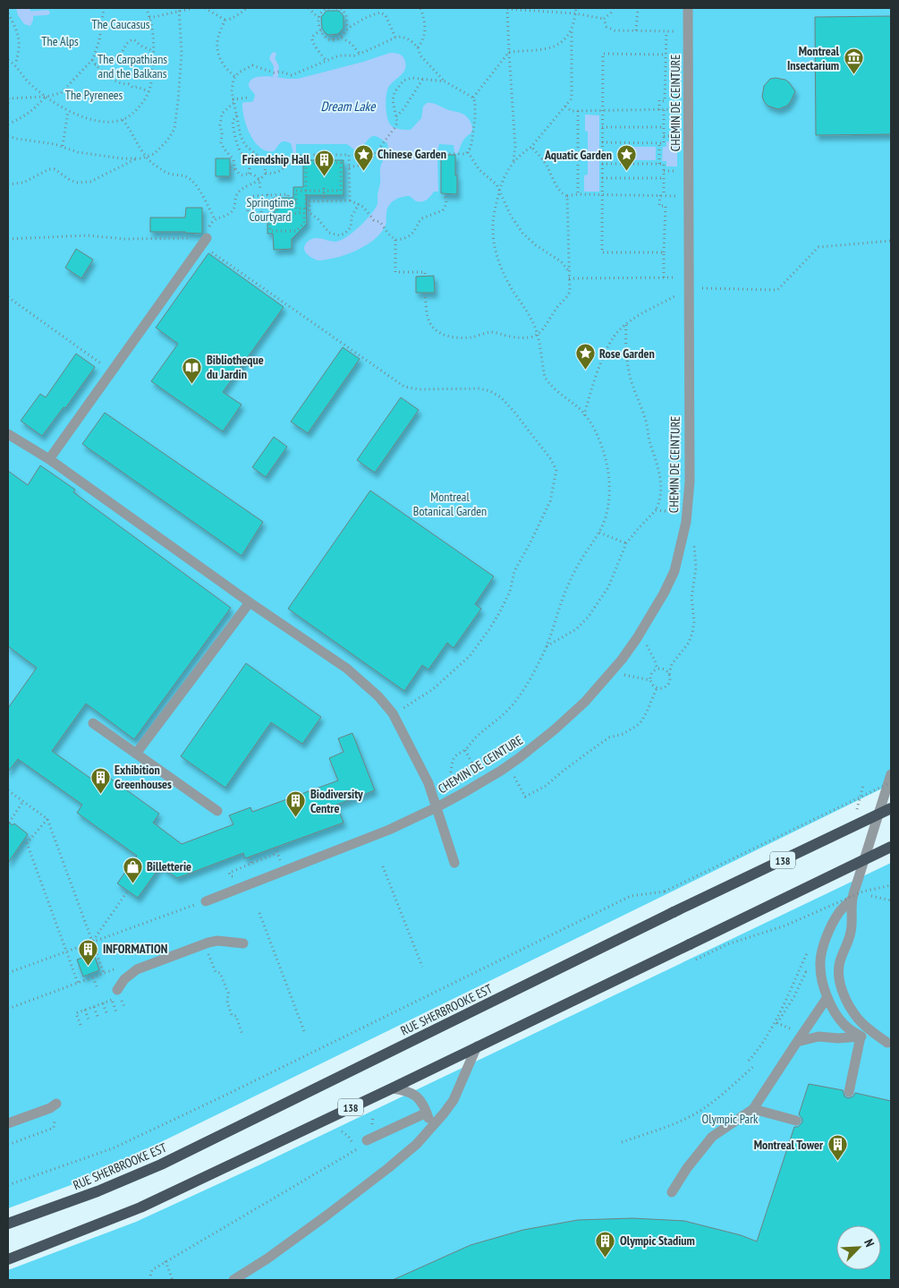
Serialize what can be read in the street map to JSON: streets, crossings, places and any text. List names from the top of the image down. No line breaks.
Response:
{"streets":{"main road":["138","RUE SHERBROOKE EST"],"lane":["CHEMIN DE CEINTURE"]},"water":["Dream Lake"],"parks":["The Caucasus","The Alps","The Carpathians and the Balkans","The Pyrenees","Springtime Courtyard","Montreal Botanical Garden","Olympic Park"],"places":{"museum":["Montreal Insectarium"],"place":["Chinese Garden","Aquatic Garden","Rose Garden"],"building":["Friendship Hall","Exhibition Greenhouses","Biodiversity Centre","INFORMATION","Montreal Tower","Olympic Stadium"],"library":["Bibliotheque du Jardin"],"shop":["Billetterie"]},"north":"top right"}
